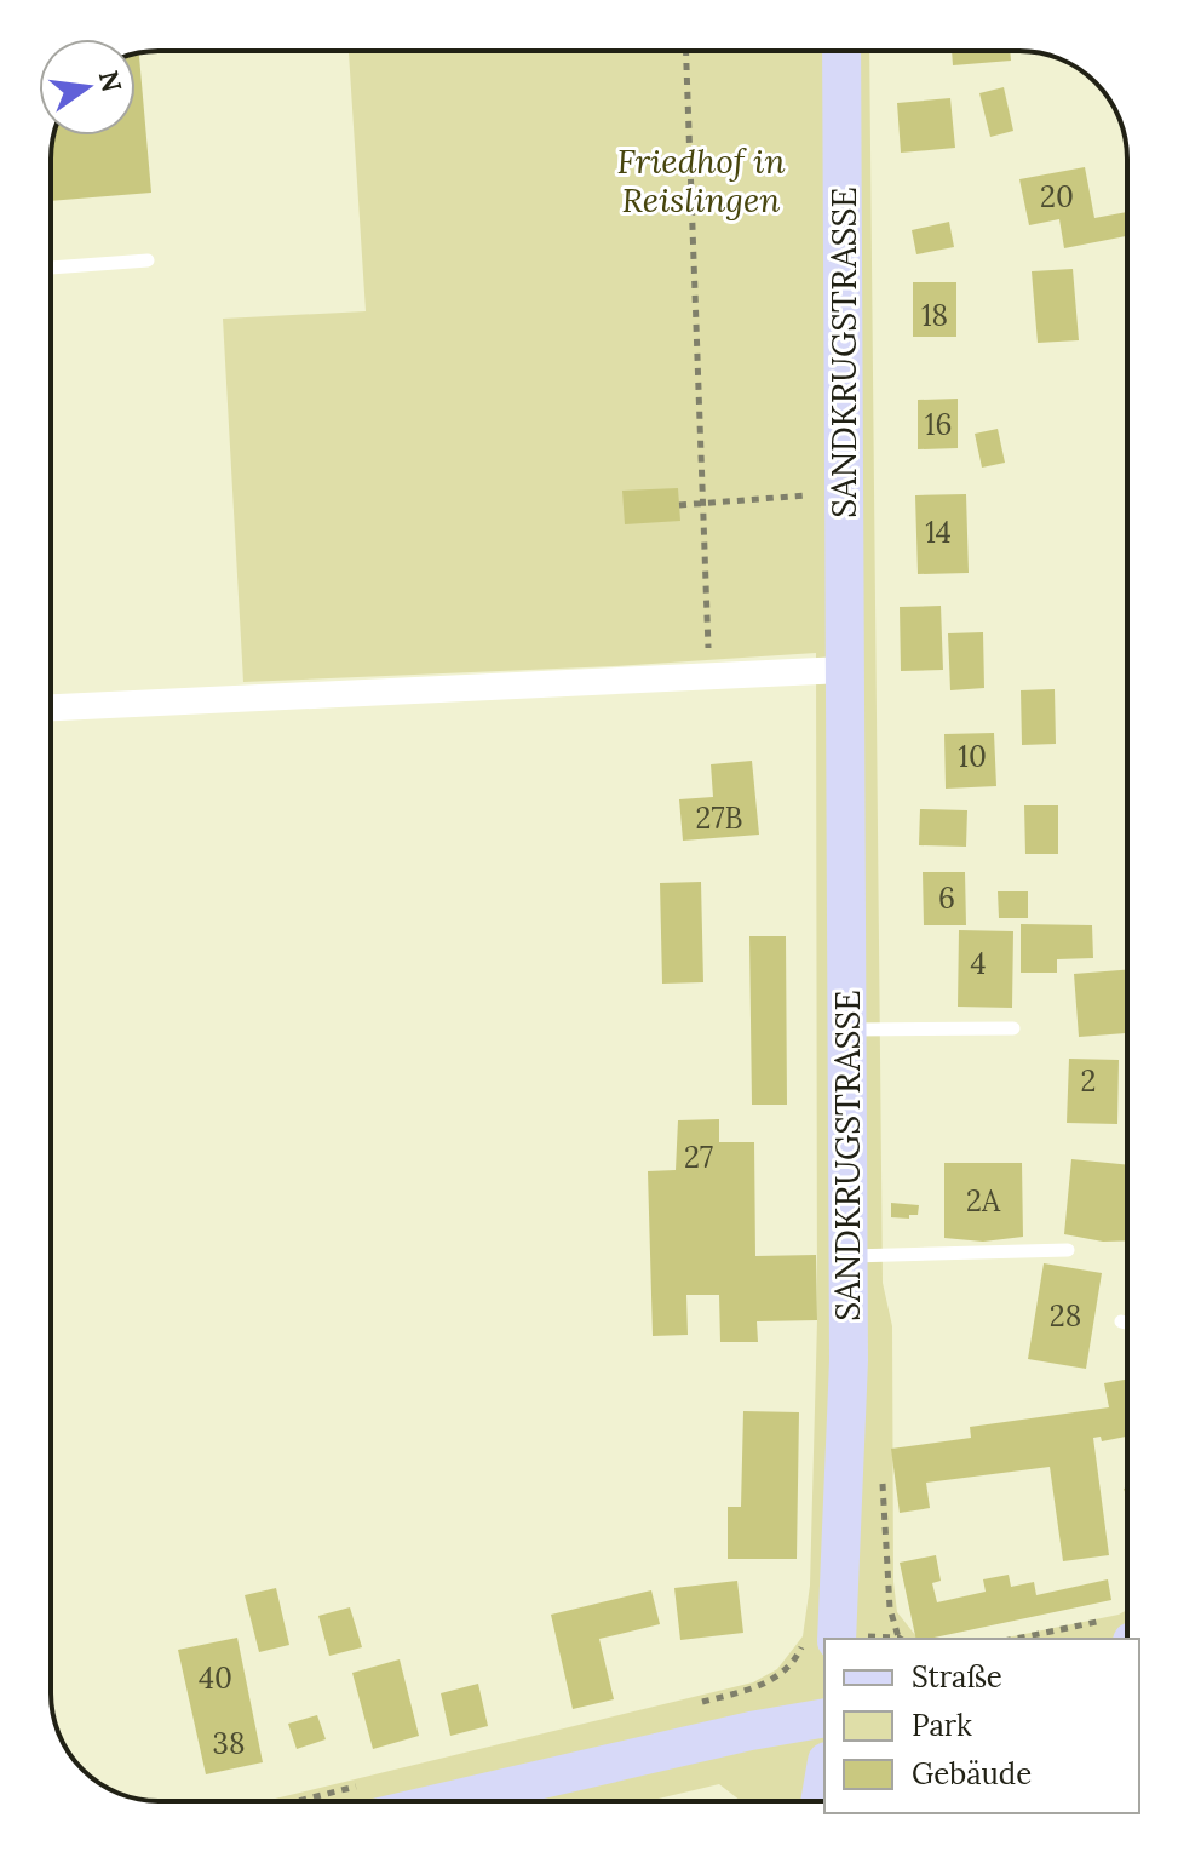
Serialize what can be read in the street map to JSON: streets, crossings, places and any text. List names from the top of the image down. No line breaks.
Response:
{"streets":{"street":["SANDKRUGSTRASSE"]},"parks":["Friedhof in Reislingen"],"house_numbers":["20","18","16","14","10","27B","6","4","2","27","2A","28","40","38"],"legend":["Straße","Park","Gebäude"],"north":"right"}
